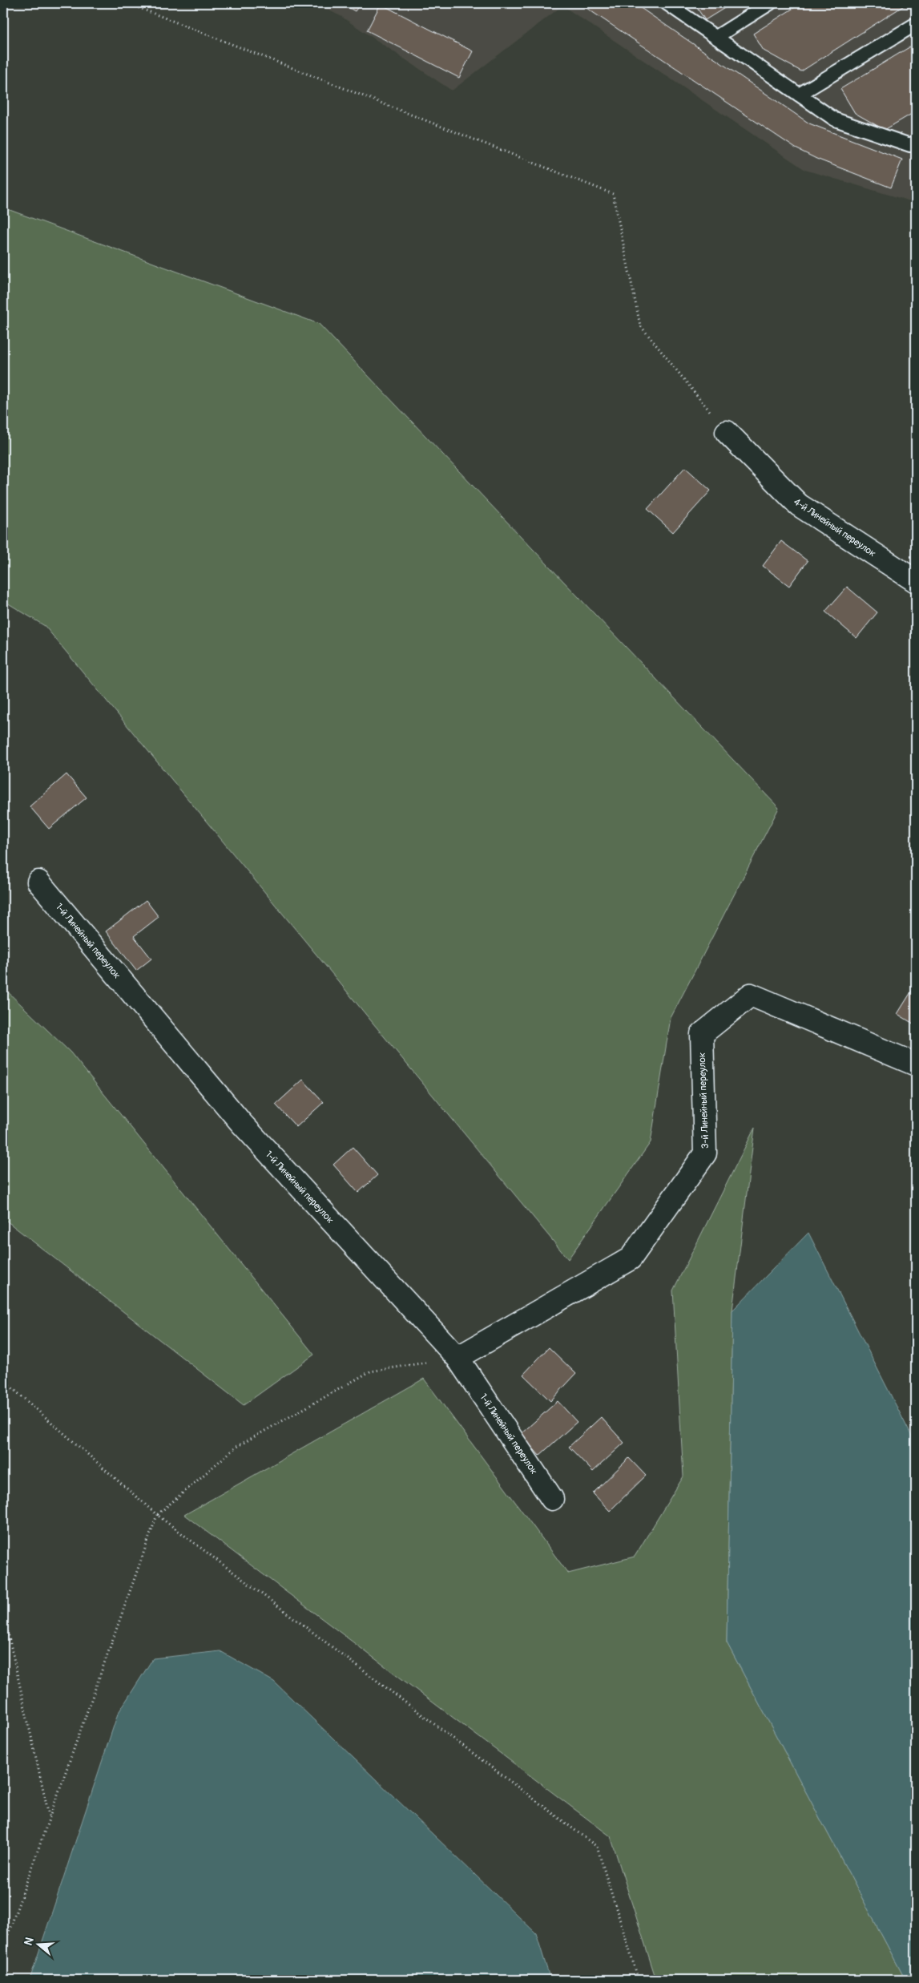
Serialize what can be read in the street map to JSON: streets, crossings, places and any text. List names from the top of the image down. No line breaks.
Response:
{"streets":{"street":["4-й Линейный переулок","1-й Линейный переулок","3-й Линейный переулок"]},"crossings":[["1-й Линейный переулок","3-й Линейный переулок"]],"north":"left"}
